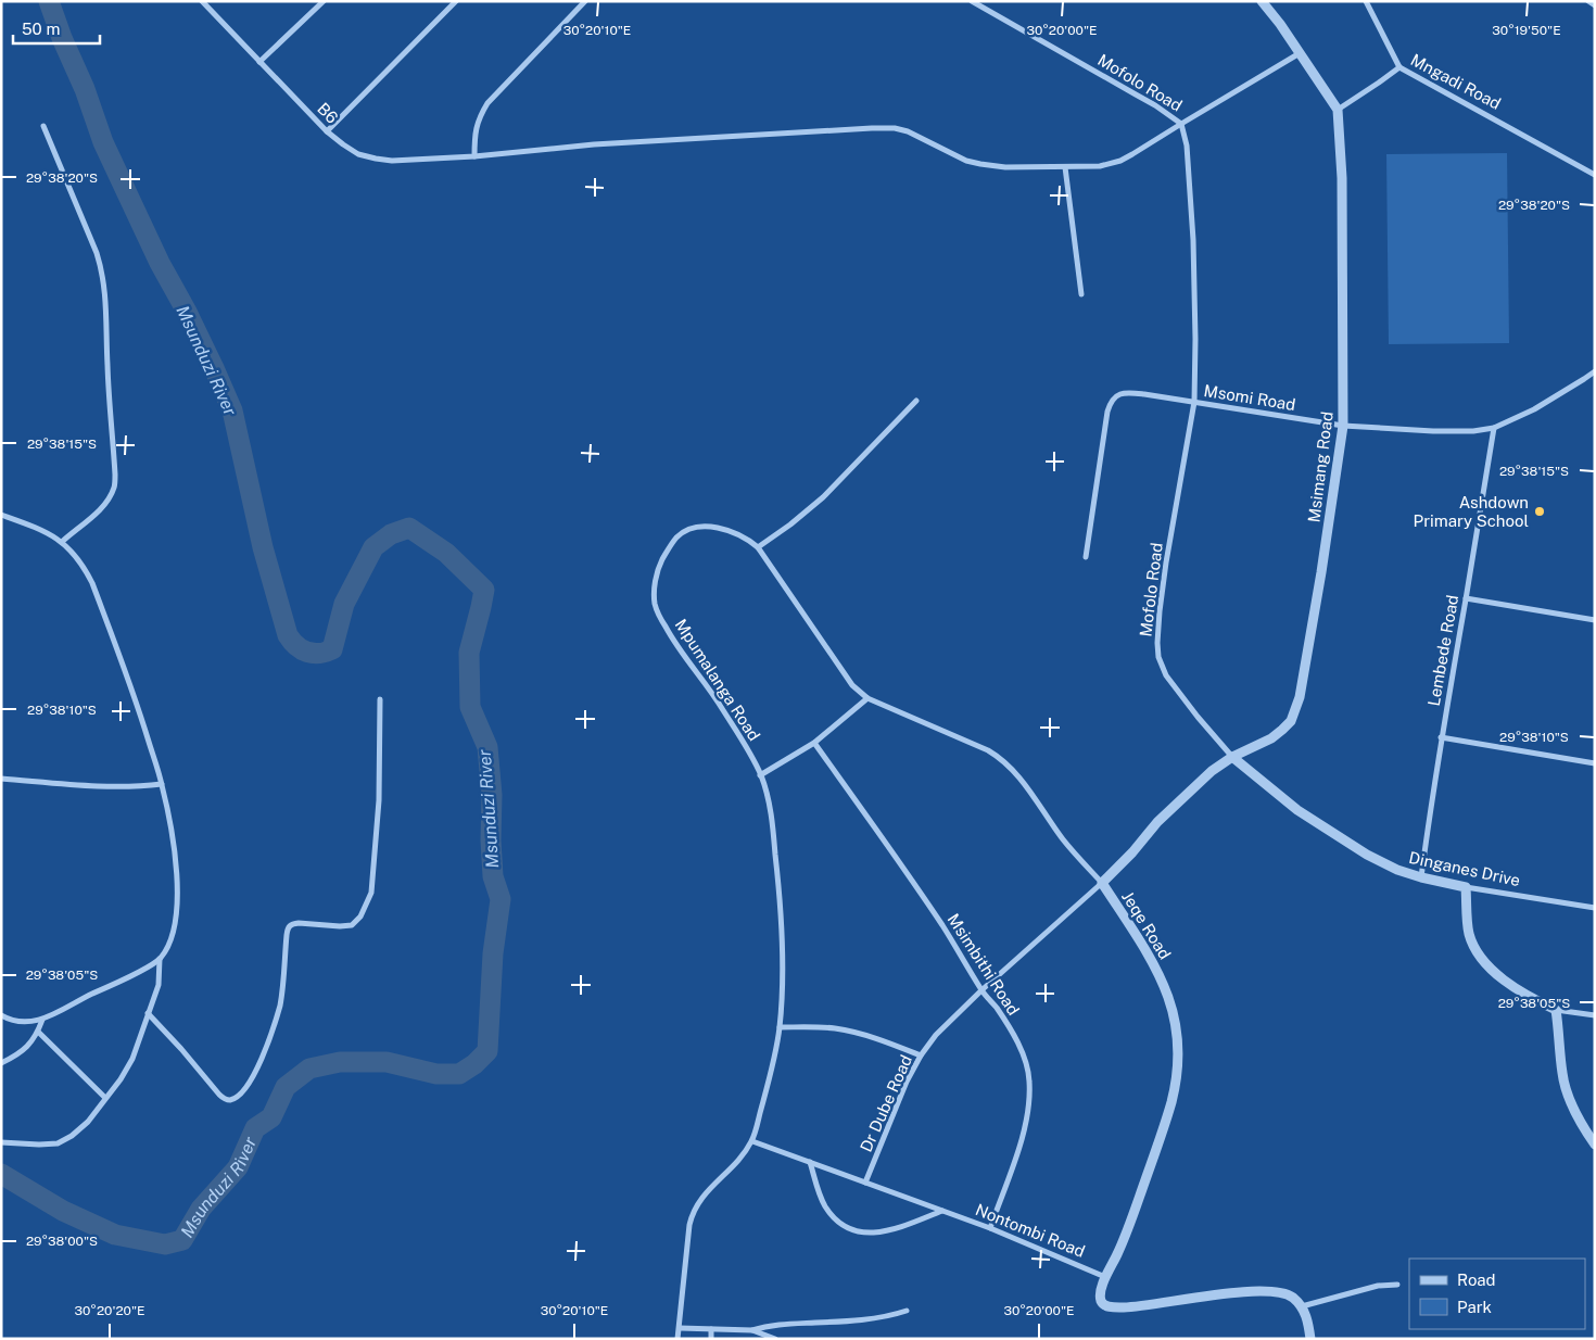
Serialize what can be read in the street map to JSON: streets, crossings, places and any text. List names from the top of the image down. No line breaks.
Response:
{"streets":{"street":["Mngadi Road","Mofolo Road","B6","Msomi Road","Msimang Road","Lembede Road","Mpumalanga Road","Dinganes Drive","Jeqe Road","Msimbithi Road","Dr Dube Road","Nontombi Road"]},"crossings":[["Mngadi Road","Msimang Road"],["Mofolo Road","B6"],["Mofolo Road","Msomi Road"],["Mofolo Road","Msimang Road"],["Mofolo Road","Dinganes Drive"],["Msomi Road","Msimang Road"],["Msomi Road","Lembede Road"],["Msimang Road","Dinganes Drive"],["Msimang Road","Jeqe Road"],["Msimang Road","Dr Dube Road"],["Lembede Road","Dinganes Drive"],["Mpumalanga Road","Nontombi Road"],["Jeqe Road","Dr Dube Road"],["Jeqe Road","Nontombi Road"],["Msimbithi Road","Dr Dube Road"],["Msimbithi Road","Nontombi Road"],["Dr Dube Road","Nontombi Road"]],"water":["Msunduzi River"],"places":["Ashdown Primary School"],"legend":["Road","Park"],"scale_bar":"50 m","coordinates":["30°20'10\"E","30°20'00\"E","30°19'50\"E","29°38'20\"S","29°38'15\"S","29°38'10\"S","29°38'05\"S","29°38'00\"S","30°20'20\"E"]}
